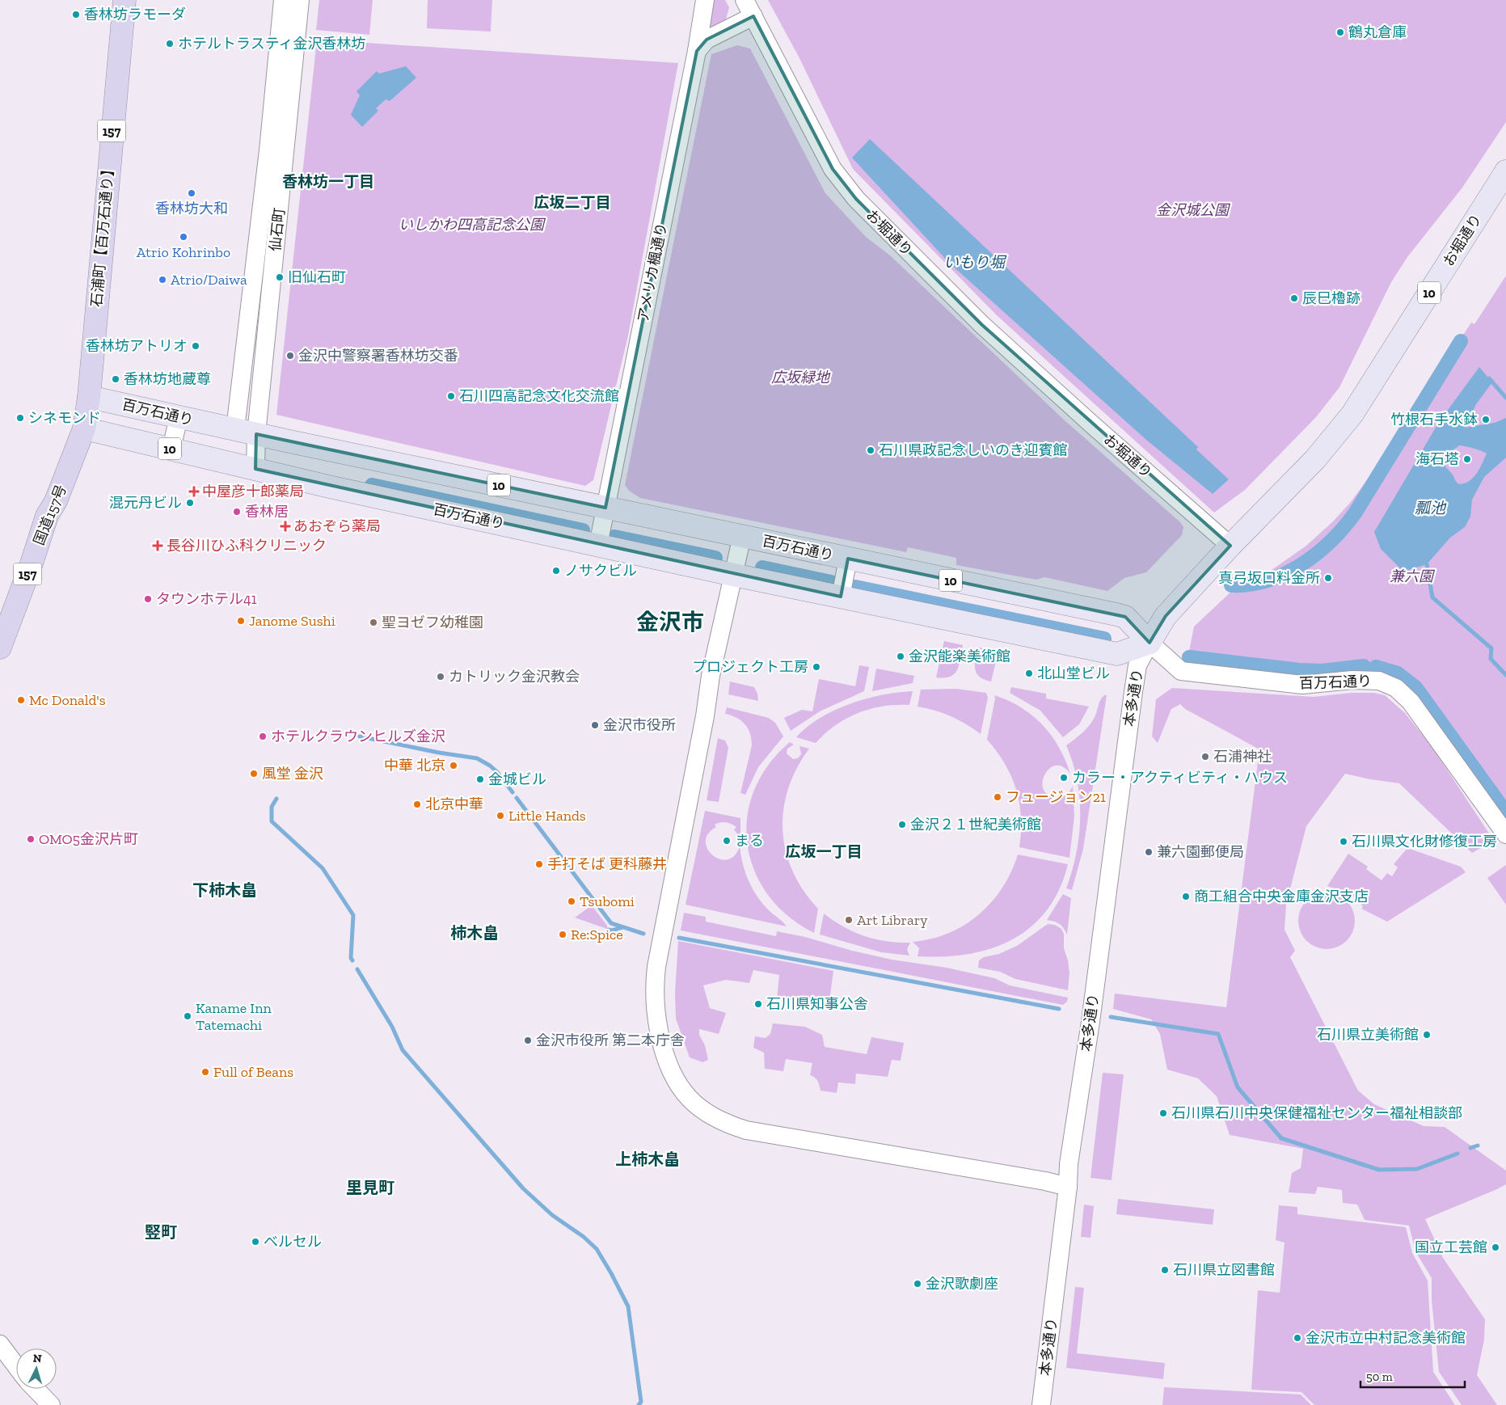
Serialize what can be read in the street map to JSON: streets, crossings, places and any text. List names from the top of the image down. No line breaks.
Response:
{"streets":{"highway":["157","石浦町【百万石通り】","国道157号"],"main road":["お堀通り","10","百万石通り"],"street":["仙石町","アメリカ楓通り","本多通り"]},"crossings":[["157","石浦町【百万石通り】"],["157","百万石通り"],["157","国道157号"],["仙石町","百万石通り"],["お堀通り","10"],["石浦町【百万石通り】","百万石通り"],["アメリカ楓通り","百万石通り"],["10","百万石通り"],["10","本多通り"],["百万石通り","国道157号"],["百万石通り","本多通り"]],"districts":["香林坊一丁目","広坂二丁目","金沢市","広坂一丁目","下柿木畠","柿木畠","上柿木畠","里見町","竪町"],"water":["いもり堀","瓢池"],"parks":["金沢城公園","いしかわ四高記念公園","広坂緑地","兼六園"],"places":{"other":["香林坊ラモーダ","鶴丸倉庫","ホテルトラスティ金沢香林坊","香林坊大和","Atrio Kohrinbo","旧仙石町","Atrio/Daiwa","辰巳櫓跡","香林坊アトリオ","金沢中警察署香林坊交番","香林坊地蔵尊","石川四高記念文化交流館","シネモンド","竹根石手水鉢","石川県政記念しいのき迎賓館","海石塔","混元丹ビル","香林居","ノサクビル","真弓坂口料金所","タウンホテル41","Janome Sushi","聖ヨゼフ幼稚園","金沢能楽美術館","プロジェクト工房","北山堂ビル","カトリック金沢教会","Mc Donald's","金沢市役所","ホテルクラウンヒルズ金沢","石浦神社","中華 北京","風堂 金沢","カラー・アクティビティ・ハウス","金城ビル","フュージョン21","北京中華","Little Hands","金沢２１世紀美術館","OMO5金沢片町","まる","石川県文化財修復工房","兼六園郵便局","手打そば 更科藤井","商工組合中央金庫金沢支店","Tsubomi","Art Library","Re:Spice","石川県知事公舎","Kaname Inn Tatemachi","石川県立美術館","金沢市役所 第二本庁舎","Full of Beans","石川県石川中央保健福祉センター福祉相談部","ベルセル","国立工芸館","石川県立図書館","金沢歌劇座","金沢市立中村記念美術館"],"health":["中屋彦十郎薬局","あおぞら薬局","長谷川ひふ科クリニック"]},"scale_bar":"50 m","north":"top"}
